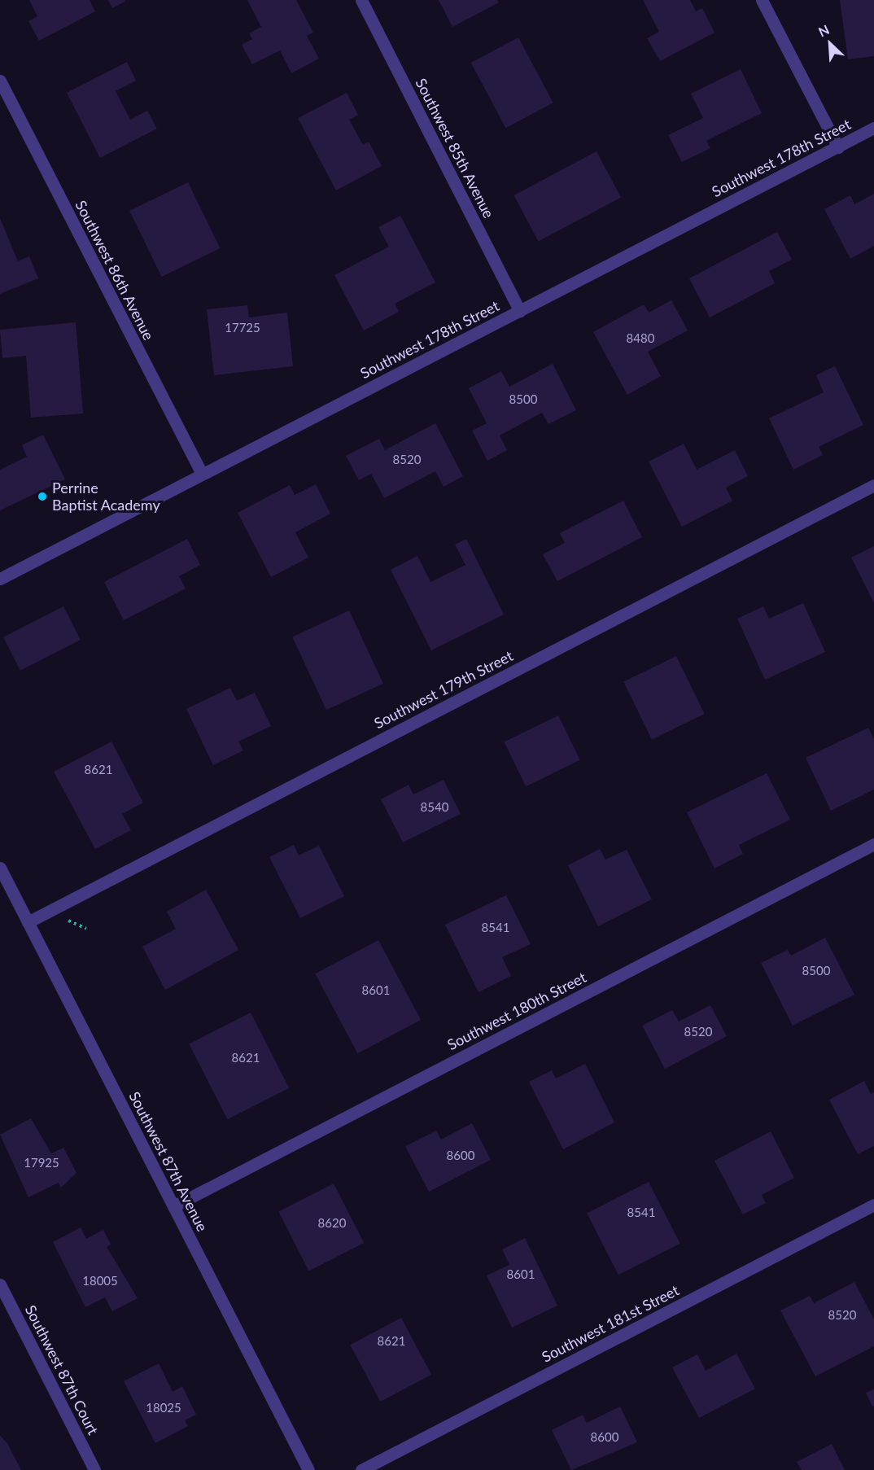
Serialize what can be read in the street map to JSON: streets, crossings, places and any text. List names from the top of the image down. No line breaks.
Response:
{"streets":{"street":["Southwest 85th Avenue","Southwest 178th Street","Southwest 86th Avenue","Southwest 179th Street","Southwest 180th Street","Southwest 87th Avenue","Southwest 181st Street","Southwest 87th Court"]},"crossings":[["Southwest 85th Avenue","Southwest 178th Street"],["Southwest 178th Street","Southwest 86th Avenue"],["Southwest 179th Street","Southwest 87th Avenue"],["Southwest 180th Street","Southwest 87th Avenue"]],"places":["Perrine Baptist Academy"],"house_numbers":["17725","8480","8500","8520","8621","8540","8541","8500","8601","8520","8621","8600","17925","8541","8620","8601","18005","8520","8621","18025","8600"],"north":"top left"}
